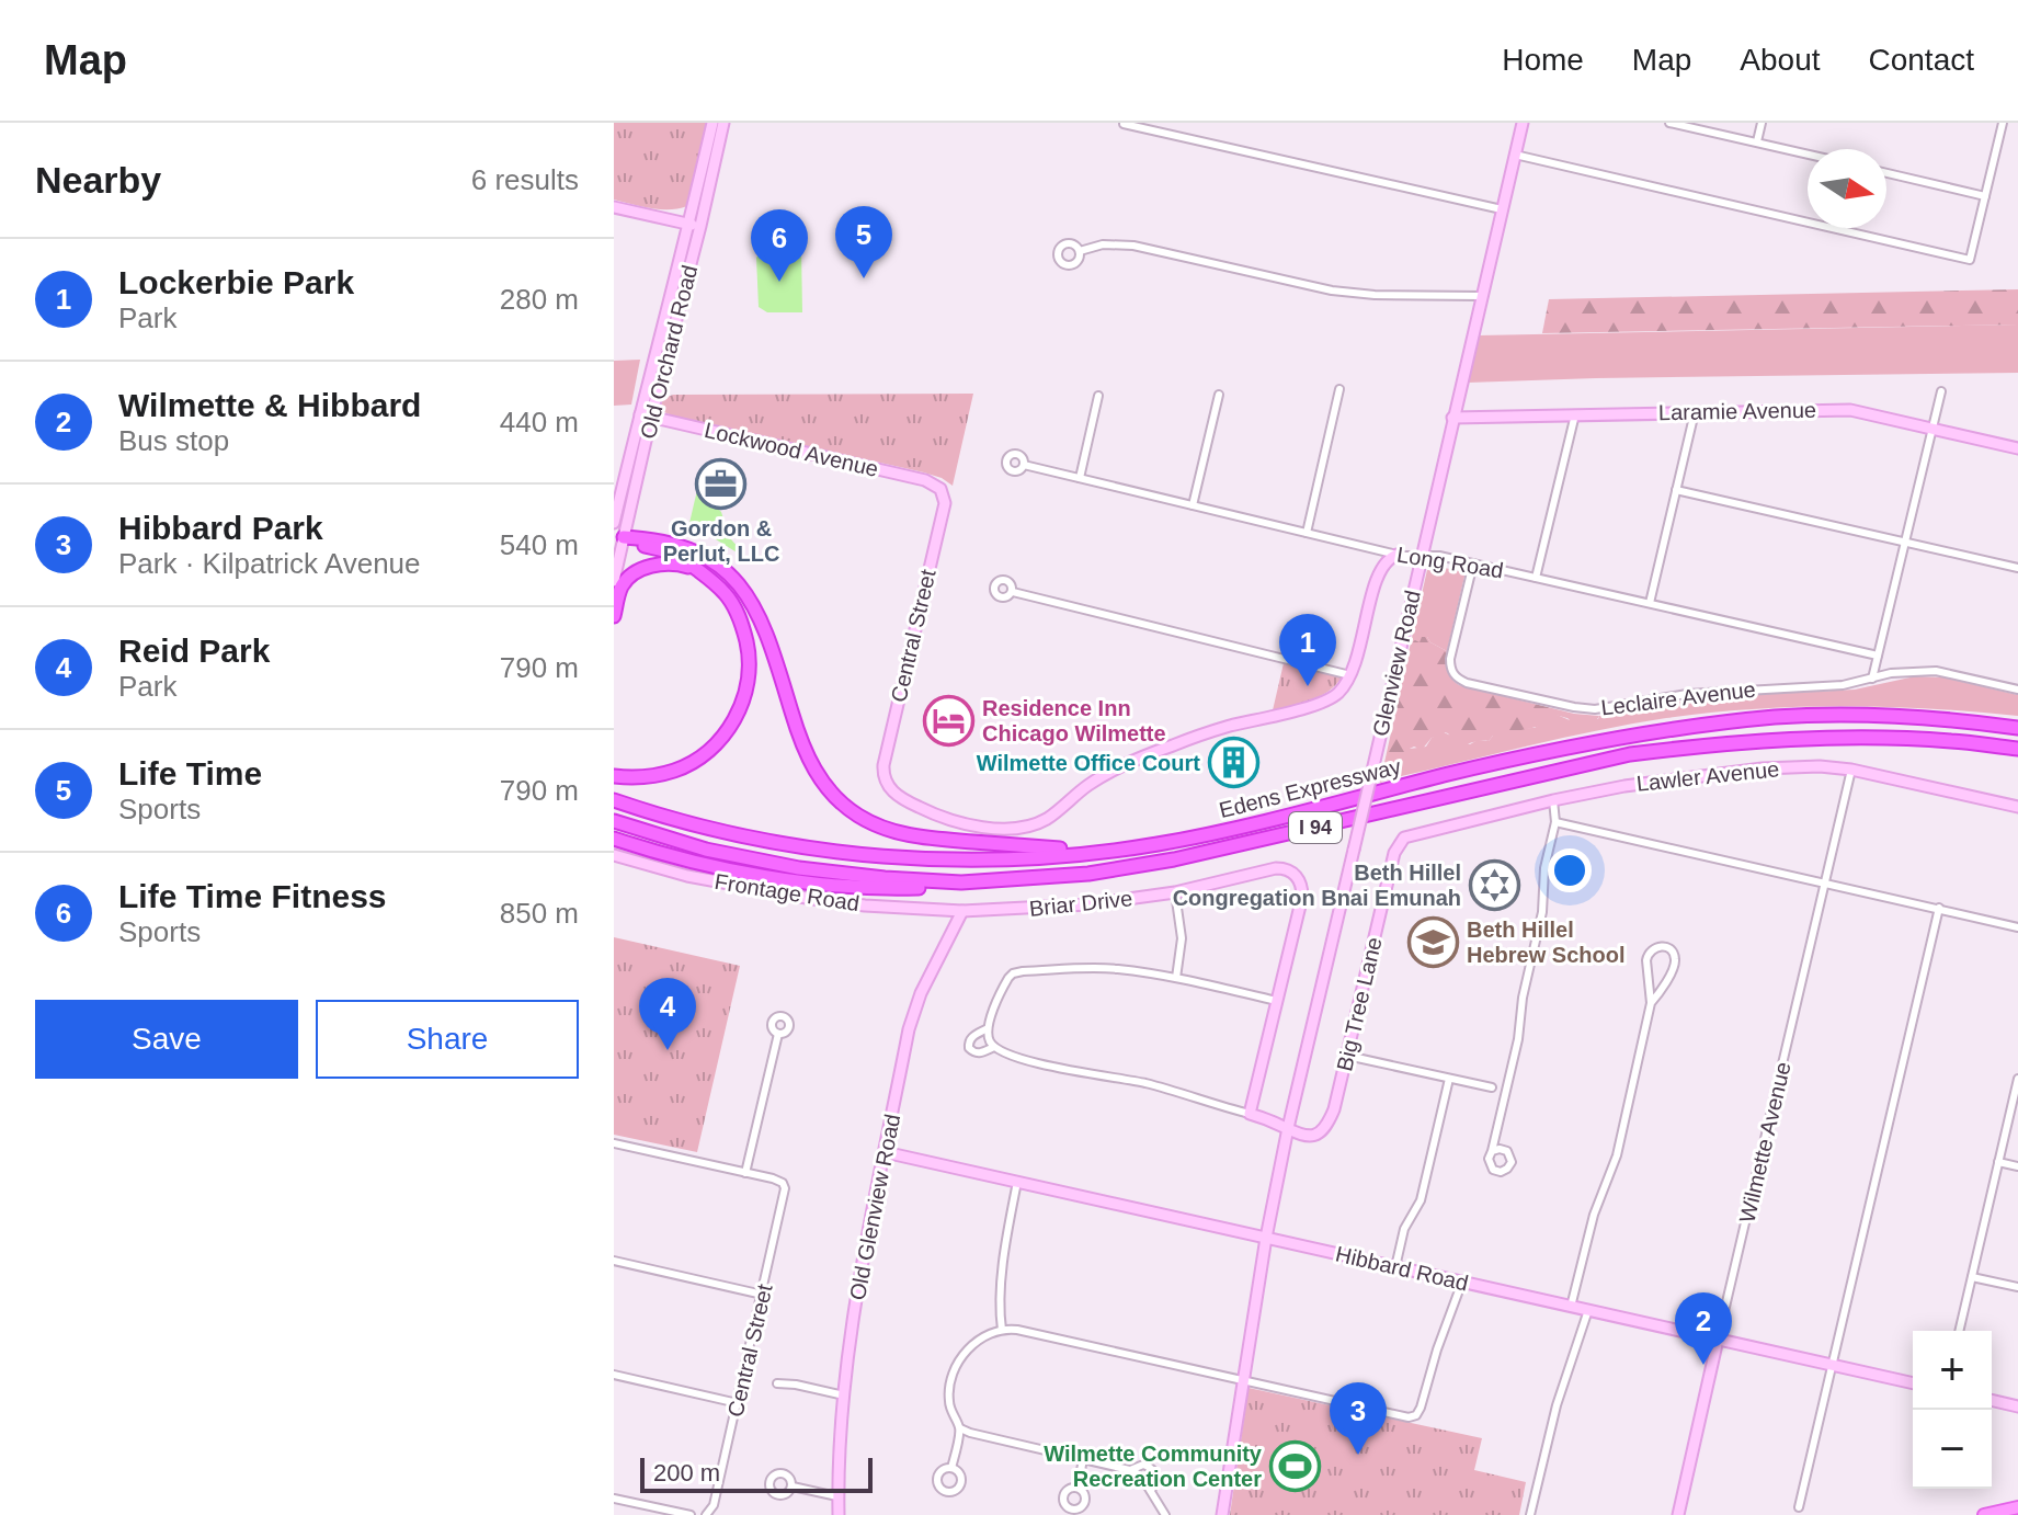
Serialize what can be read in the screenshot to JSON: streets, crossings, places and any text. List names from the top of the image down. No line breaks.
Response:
{"streets":{"highway":["Edens Expressway","I 94"],"street":["Old Orchard Road","Laramie Avenue","Lockwood Avenue","Long Road","Central Street","Glenview Road","Leclaire Avenue","Lawler Avenue","Frontage Road","Briar Drive","Big Tree Lane","Wilmette Avenue","Old Glenview Road","Hibbard Road"]},"crossings":[["Old Orchard Road","Lockwood Avenue"],["Laramie Avenue","Glenview Road"],["Lockwood Avenue","Central Street"],["Long Road","Glenview Road"],["Long Road","Leclaire Avenue"],["Glenview Road","Big Tree Lane"],["Glenview Road","Hibbard Road"],["Lawler Avenue","Big Tree Lane"],["Lawler Avenue","Wilmette Avenue"],["Frontage Road","Briar Drive"],["Frontage Road","Old Glenview Road"],["Briar Drive","Old Glenview Road"],["Wilmette Avenue","Hibbard Road"],["Old Glenview Road","Hibbard Road"]],"places":{"office":["Gordon & Perlut, LLC"],"hotel":["Residence Inn Chicago Wilmette"],"building":["Wilmette Office Court"],"synagogue":["Beth Hillel Congregation Bnai Emunah"],"school or university":["Beth Hillel Hebrew School"],"sports":["Wilmette Community Recreation Center"]},"scale_bar":"200 m","north":"right","page":{"header":"Map","nav":["Home","Map","About","Contact"],"heading":["Nearby","6 results"],"pins":["5","6","1","4","2","3"],"list":[{"mark":"1","name":"Lockerbie Park","note":"Park","value":"280 m"},{"mark":"2","name":"Wilmette & Hibbard","note":"Bus stop","value":"440 m"},{"mark":"3","name":"Hibbard Park","note":"Park · Kilpatrick Avenue","value":"540 m"},{"mark":"4","name":"Reid Park","note":"Park","value":"790 m"},{"mark":"5","name":"Life Time","note":"Sports","value":"790 m"},{"mark":"6","name":"Life Time Fitness","note":"Sports","value":"850 m"}],"buttons":["Save","Share"],"map_buttons":["+","−"],"scale":"200 m"}}
